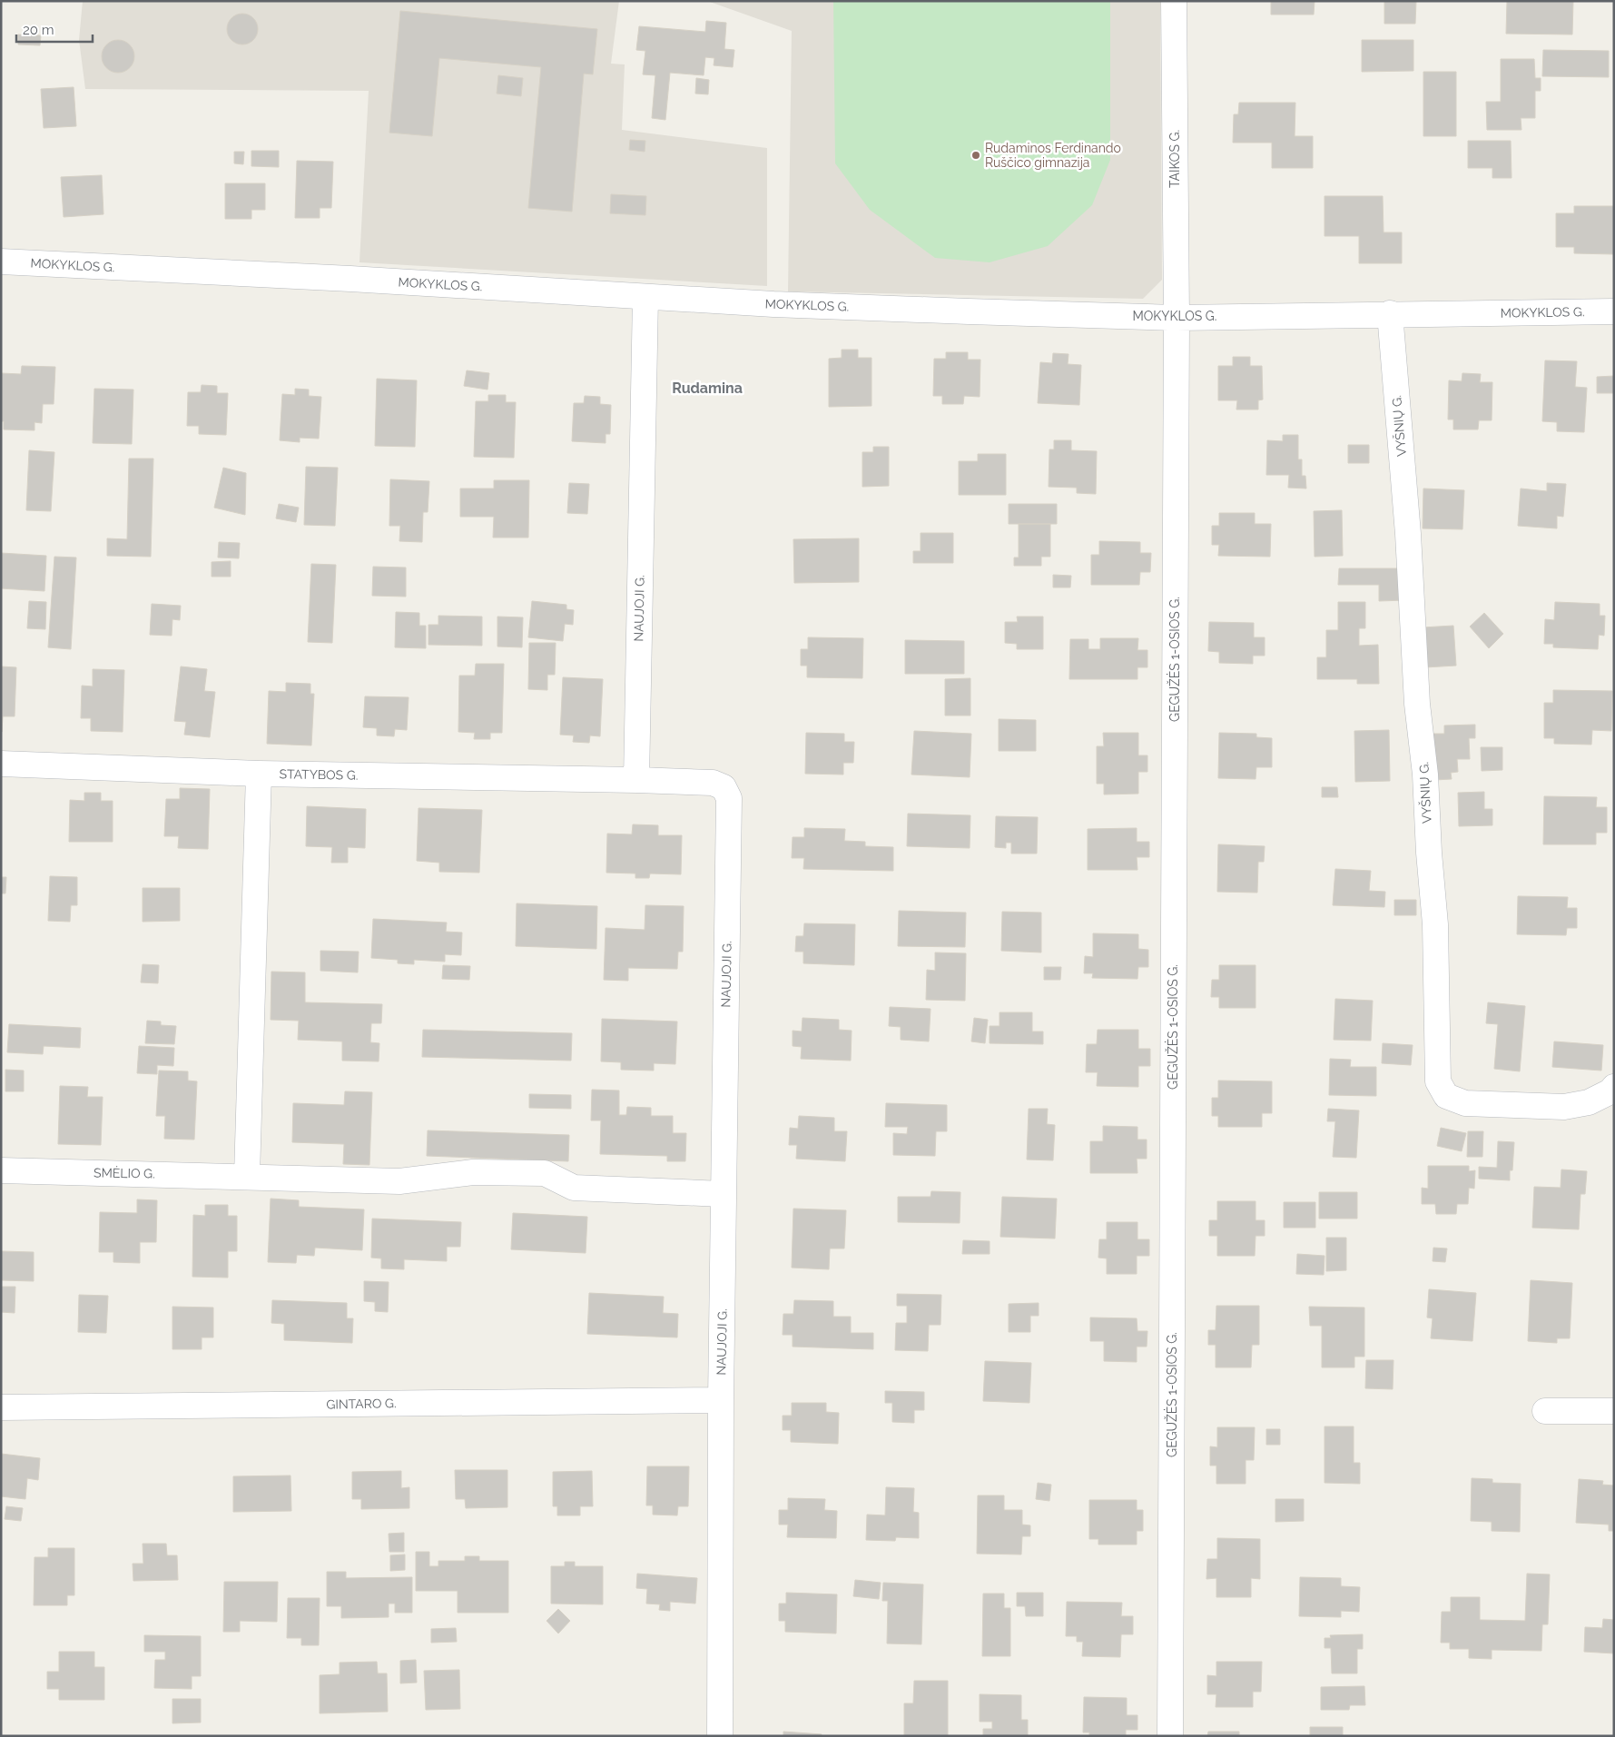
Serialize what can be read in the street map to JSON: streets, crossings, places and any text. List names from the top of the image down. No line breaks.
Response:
{"streets":{"street":["TAIKOS G.","MOKYKLOS G.","VYŠNIŲ G.","NAUJOJI G.","GEGUŽĖS 1-OSIOS G.","STATYBOS G.","SMĖLIO G.","GINTARO G."]},"crossings":[["TAIKOS G.","MOKYKLOS G."],["TAIKOS G.","GEGUŽĖS 1-OSIOS G."],["MOKYKLOS G.","VYŠNIŲ G."],["MOKYKLOS G.","NAUJOJI G."],["MOKYKLOS G.","GEGUŽĖS 1-OSIOS G."],["NAUJOJI G.","STATYBOS G."],["NAUJOJI G.","SMĖLIO G."],["NAUJOJI G.","GINTARO G."]],"districts":["Rudamina"],"places":["Rudaminos Ferdinando Ruščico gimnazija"],"scale_bar":"20 m"}
